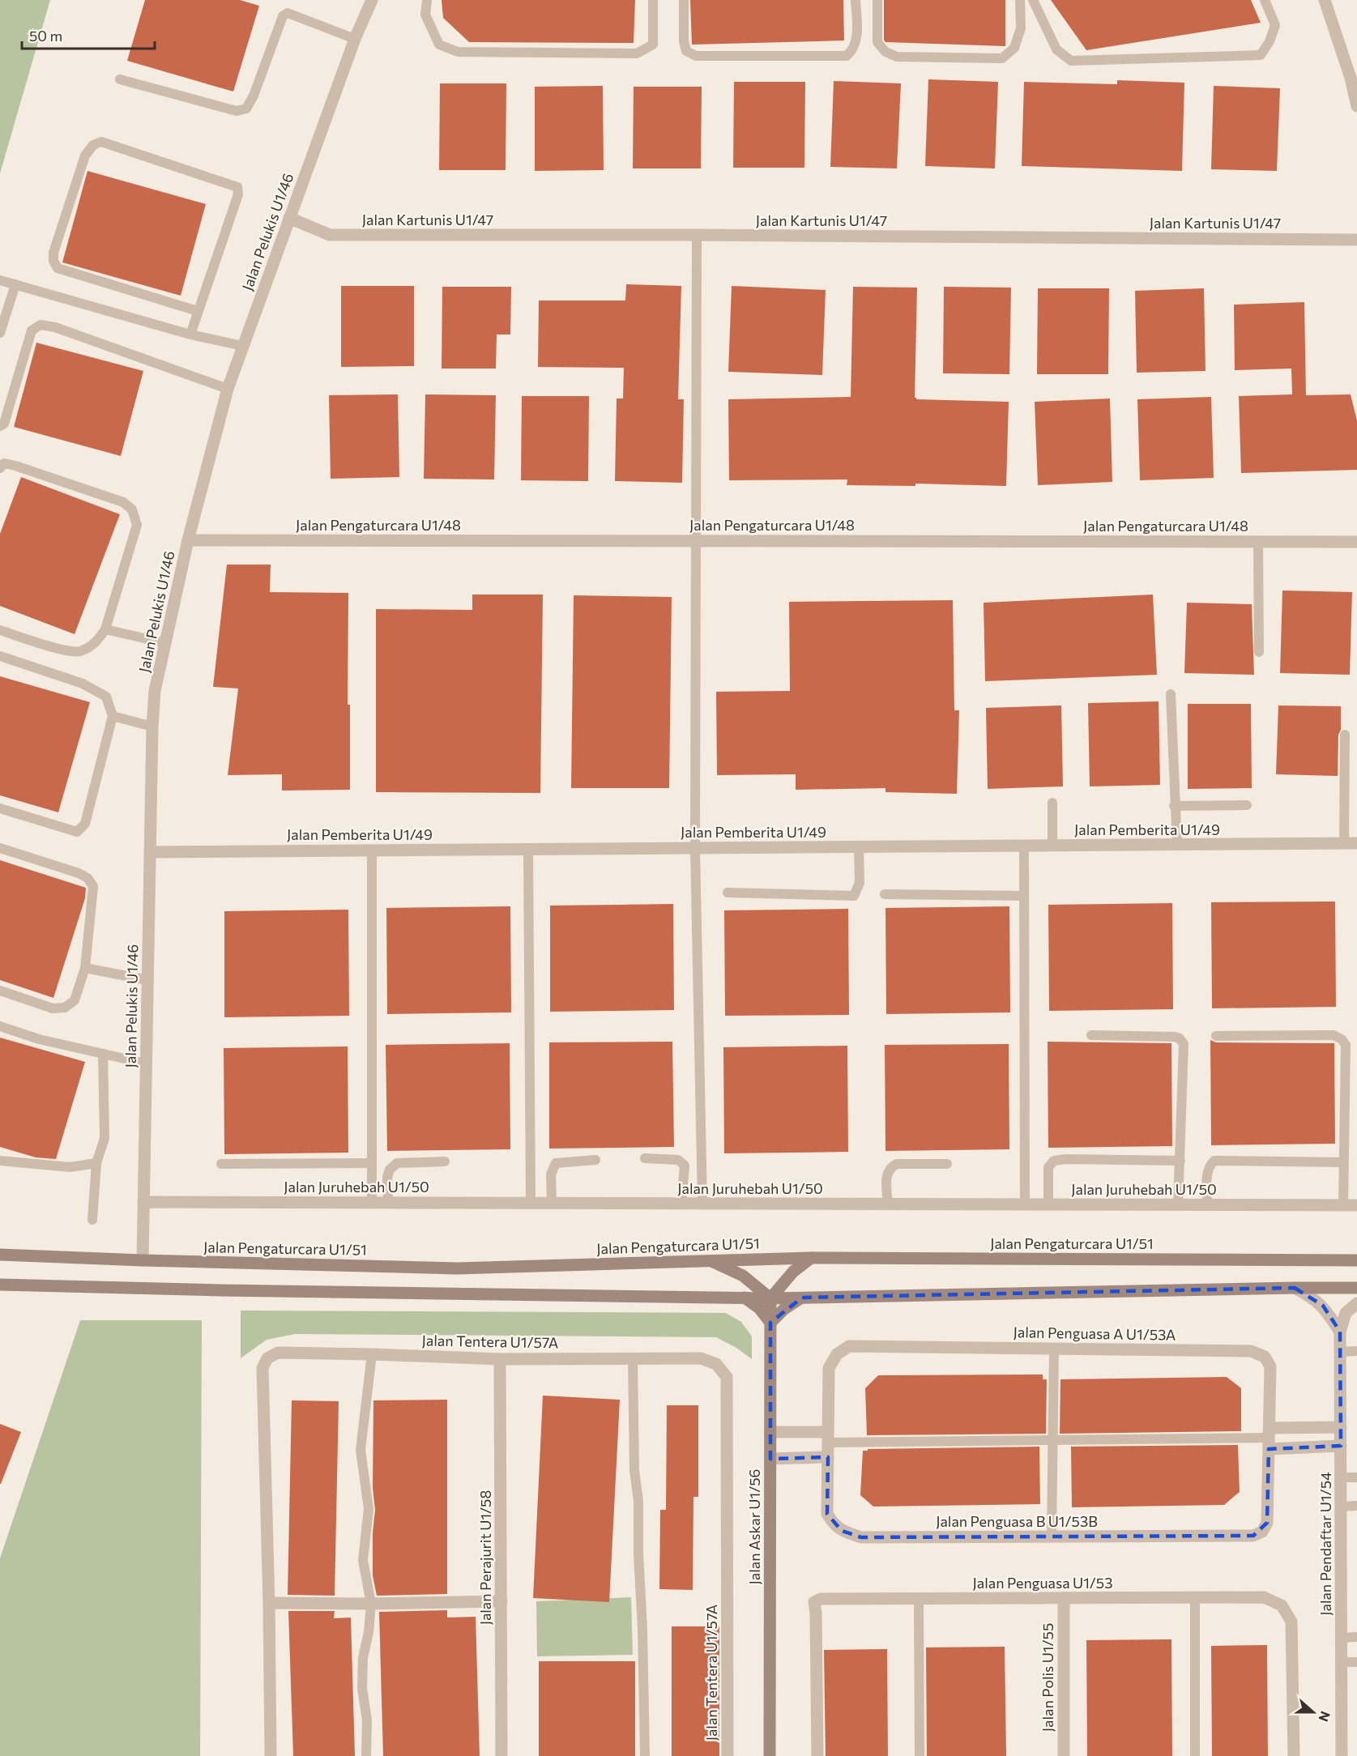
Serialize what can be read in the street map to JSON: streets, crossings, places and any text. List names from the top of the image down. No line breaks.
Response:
{"streets":{"main road":["Jalan Pengaturcara U1/51","Jalan Askar U1/56"],"street":["Jalan Kartunis U1/47","Jalan Pelukis U1/46","Jalan Pengaturcara U1/48","Jalan Pemberita U1/49","Jalan Juruhebah U1/50","Jalan Penguasa A U1/53A","Jalan Tentera U1/57A","Jalan Penguasa B U1/53B","Jalan Pendaftar U1/54","Jalan Perajurit U1/58","Jalan Penguasa U1/53","Jalan Polis U1/55"]},"crossings":[["Jalan Kartunis U1/47","Jalan Pelukis U1/46"],["Jalan Pelukis U1/46","Jalan Pengaturcara U1/48"],["Jalan Pelukis U1/46","Jalan Pemberita U1/49"],["Jalan Pelukis U1/46","Jalan Juruhebah U1/50"],["Jalan Pelukis U1/46","Jalan Pengaturcara U1/51"],["Jalan Penguasa A U1/53A","Jalan Penguasa B U1/53B"],["Jalan Tentera U1/57A","Jalan Perajurit U1/58"],["Jalan Penguasa U1/53","Jalan Polis U1/55"]],"scale_bar":"50 m","north":"right"}
